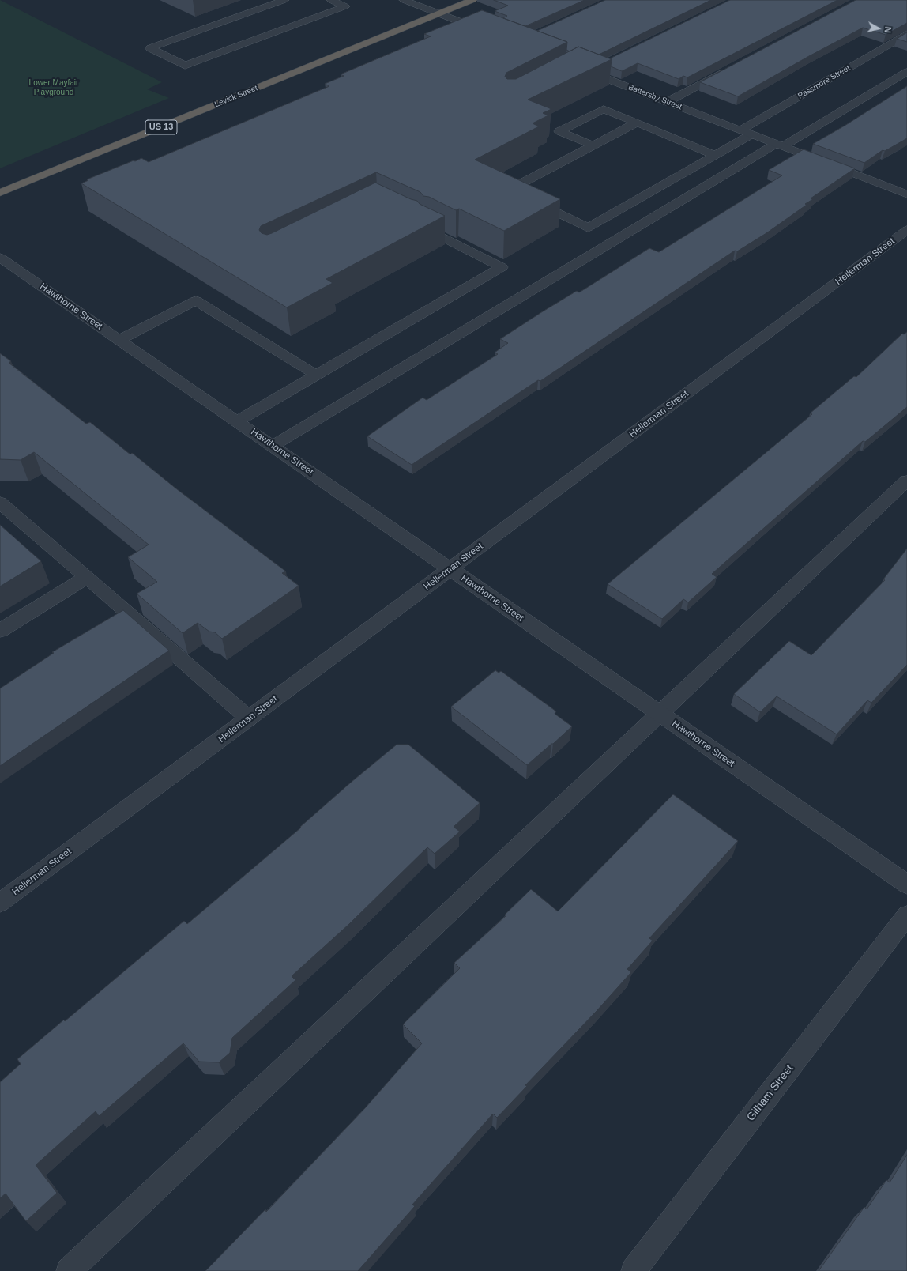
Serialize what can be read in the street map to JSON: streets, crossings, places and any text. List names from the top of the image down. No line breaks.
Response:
{"streets":{"highway":["Levick Street","US 13"],"street":["Passmore Street","Battersby Street","Hellerman Street","Hawthorne Street","Gilham Street"]},"crossings":[["Passmore Street","Battersby Street"],["Hellerman Street","Hawthorne Street"]],"parks":["Lower Mayfair Playground"],"north":"right"}
